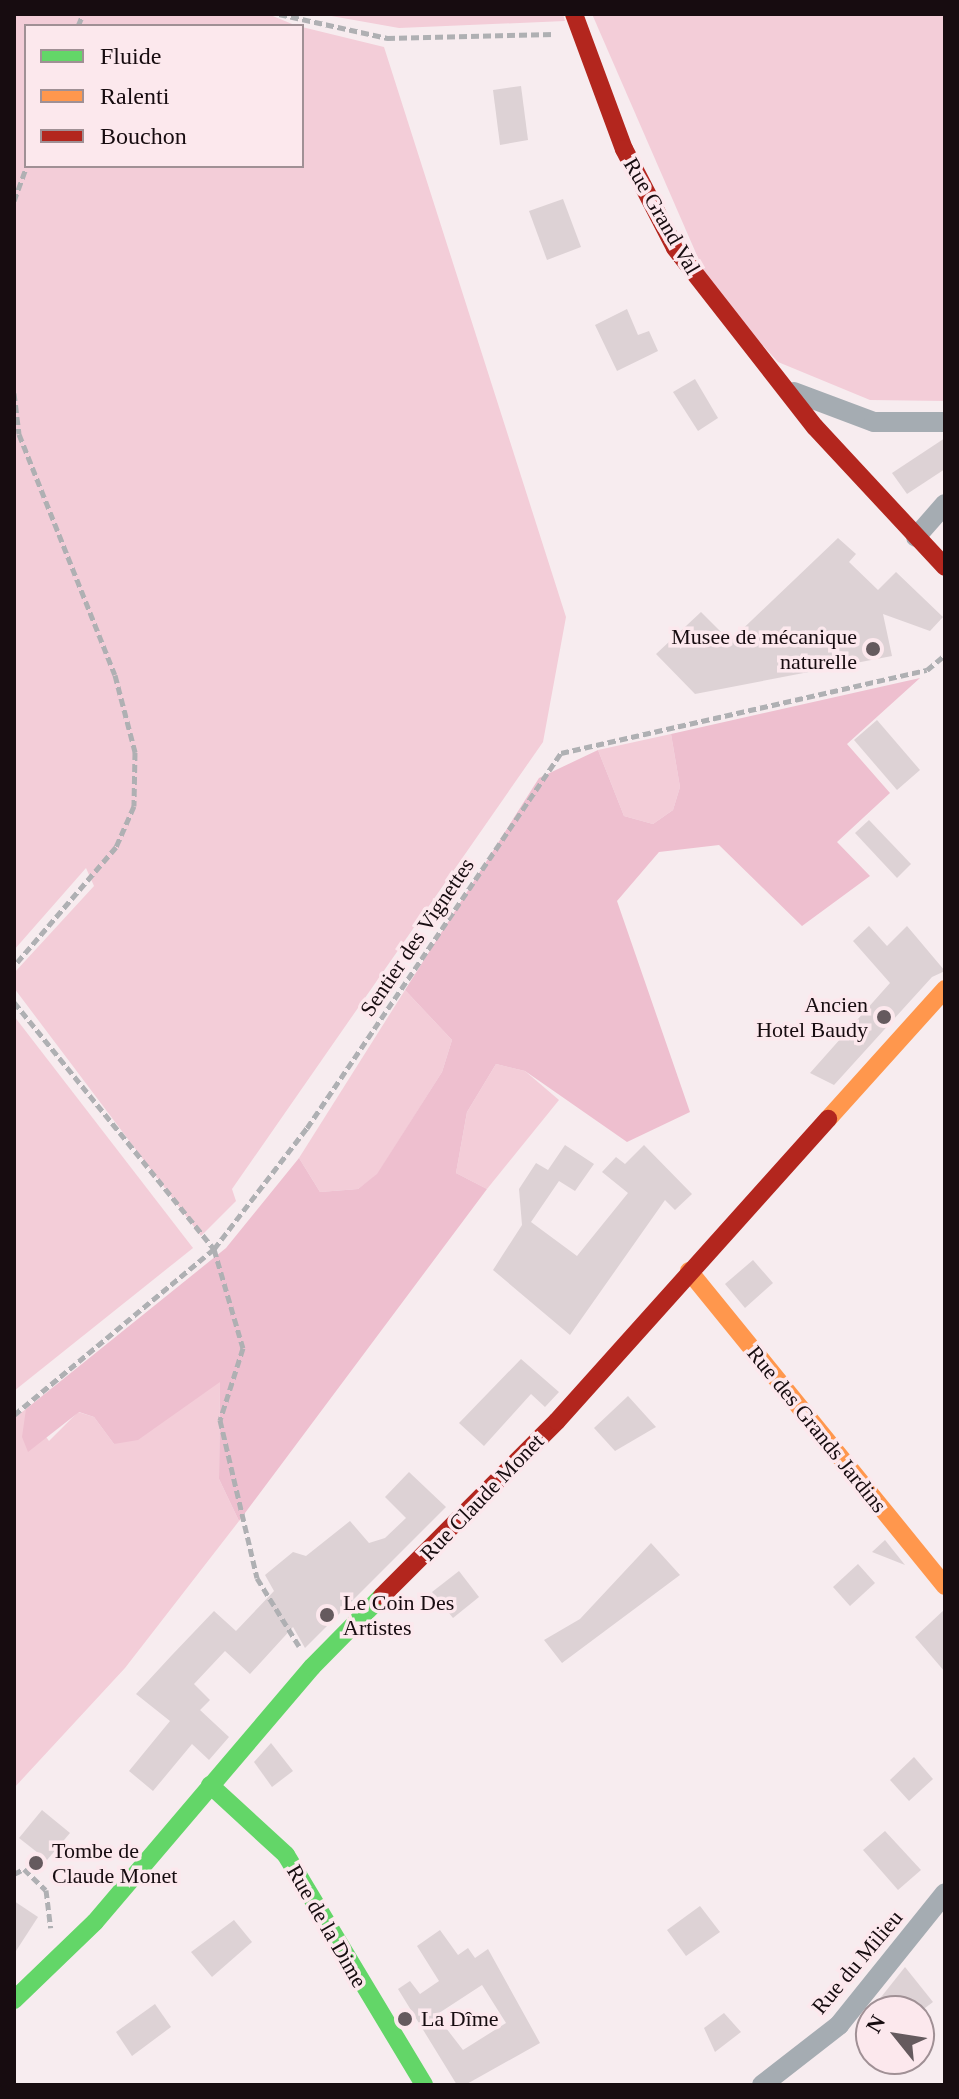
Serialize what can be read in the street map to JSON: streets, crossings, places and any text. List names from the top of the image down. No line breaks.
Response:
{"streets":{"street":["Rue Grand Val","Rue des Grands Jardins","Rue Claude Monet","Rue de la Dime","Rue du Milieu"],"path":["Sentier des Vignettes"]},"crossings":[["Rue des Grands Jardins","Rue Claude Monet"],["Rue Claude Monet","Rue de la Dime"]],"places":["Musee de mécanique naturelle","Ancien Hotel Baudy","Le Coin Des Artistes","Tombe de Claude Monet","La Dîme"],"legend":["Fluide","Ralenti","Bouchon"],"north":"top left"}
